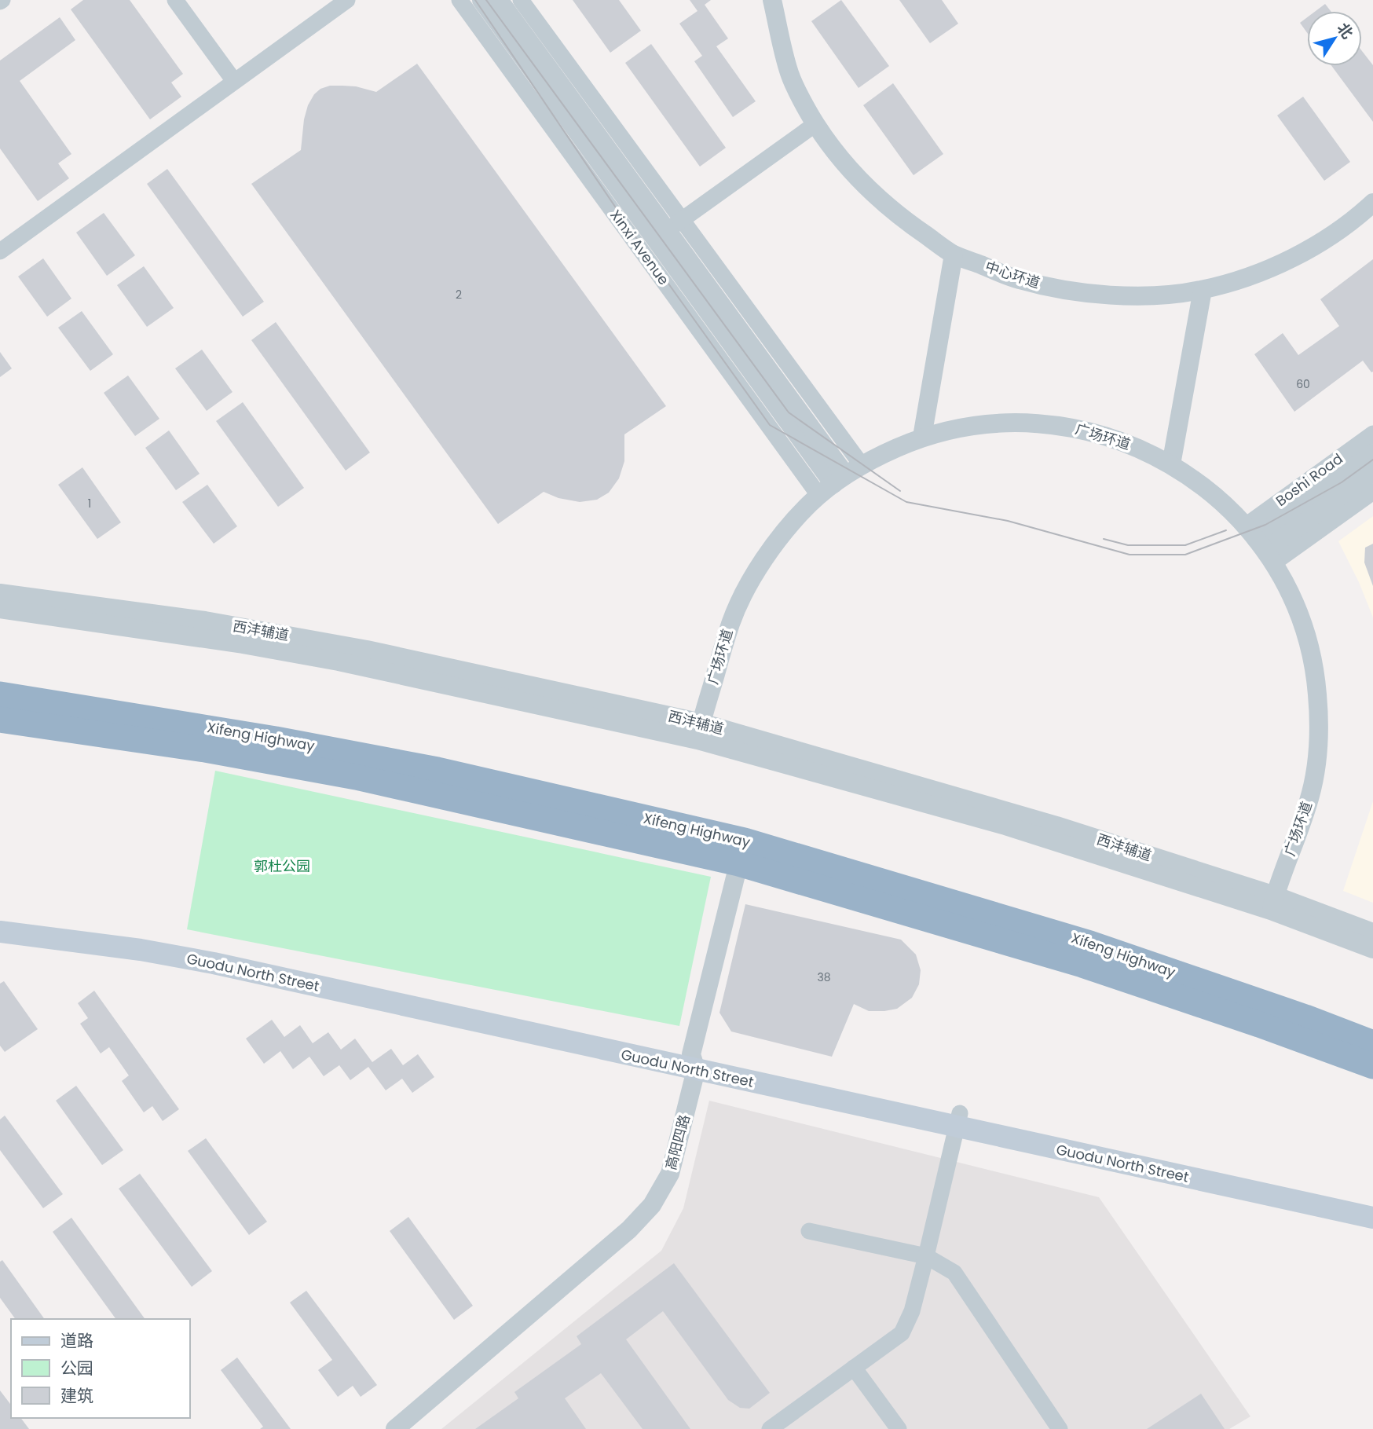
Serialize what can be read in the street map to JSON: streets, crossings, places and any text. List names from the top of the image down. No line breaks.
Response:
{"streets":{"highway":["Xifeng Highway"],"main road":["Guodu North Street"],"street":["Xinxi Avenue","中心环道","广场环道","Boshi Road","西沣辅道","高阳四路"]},"crossings":[["Xinxi Avenue","广场环道"],["广场环道","Boshi Road"],["广场环道","西沣辅道"],["Xifeng Highway","高阳四路"],["Guodu North Street","高阳四路"]],"parks":["郭杜公园"],"house_numbers":["2","60","1","38"],"legend":["道路","公园","建筑"],"north":"top right"}
